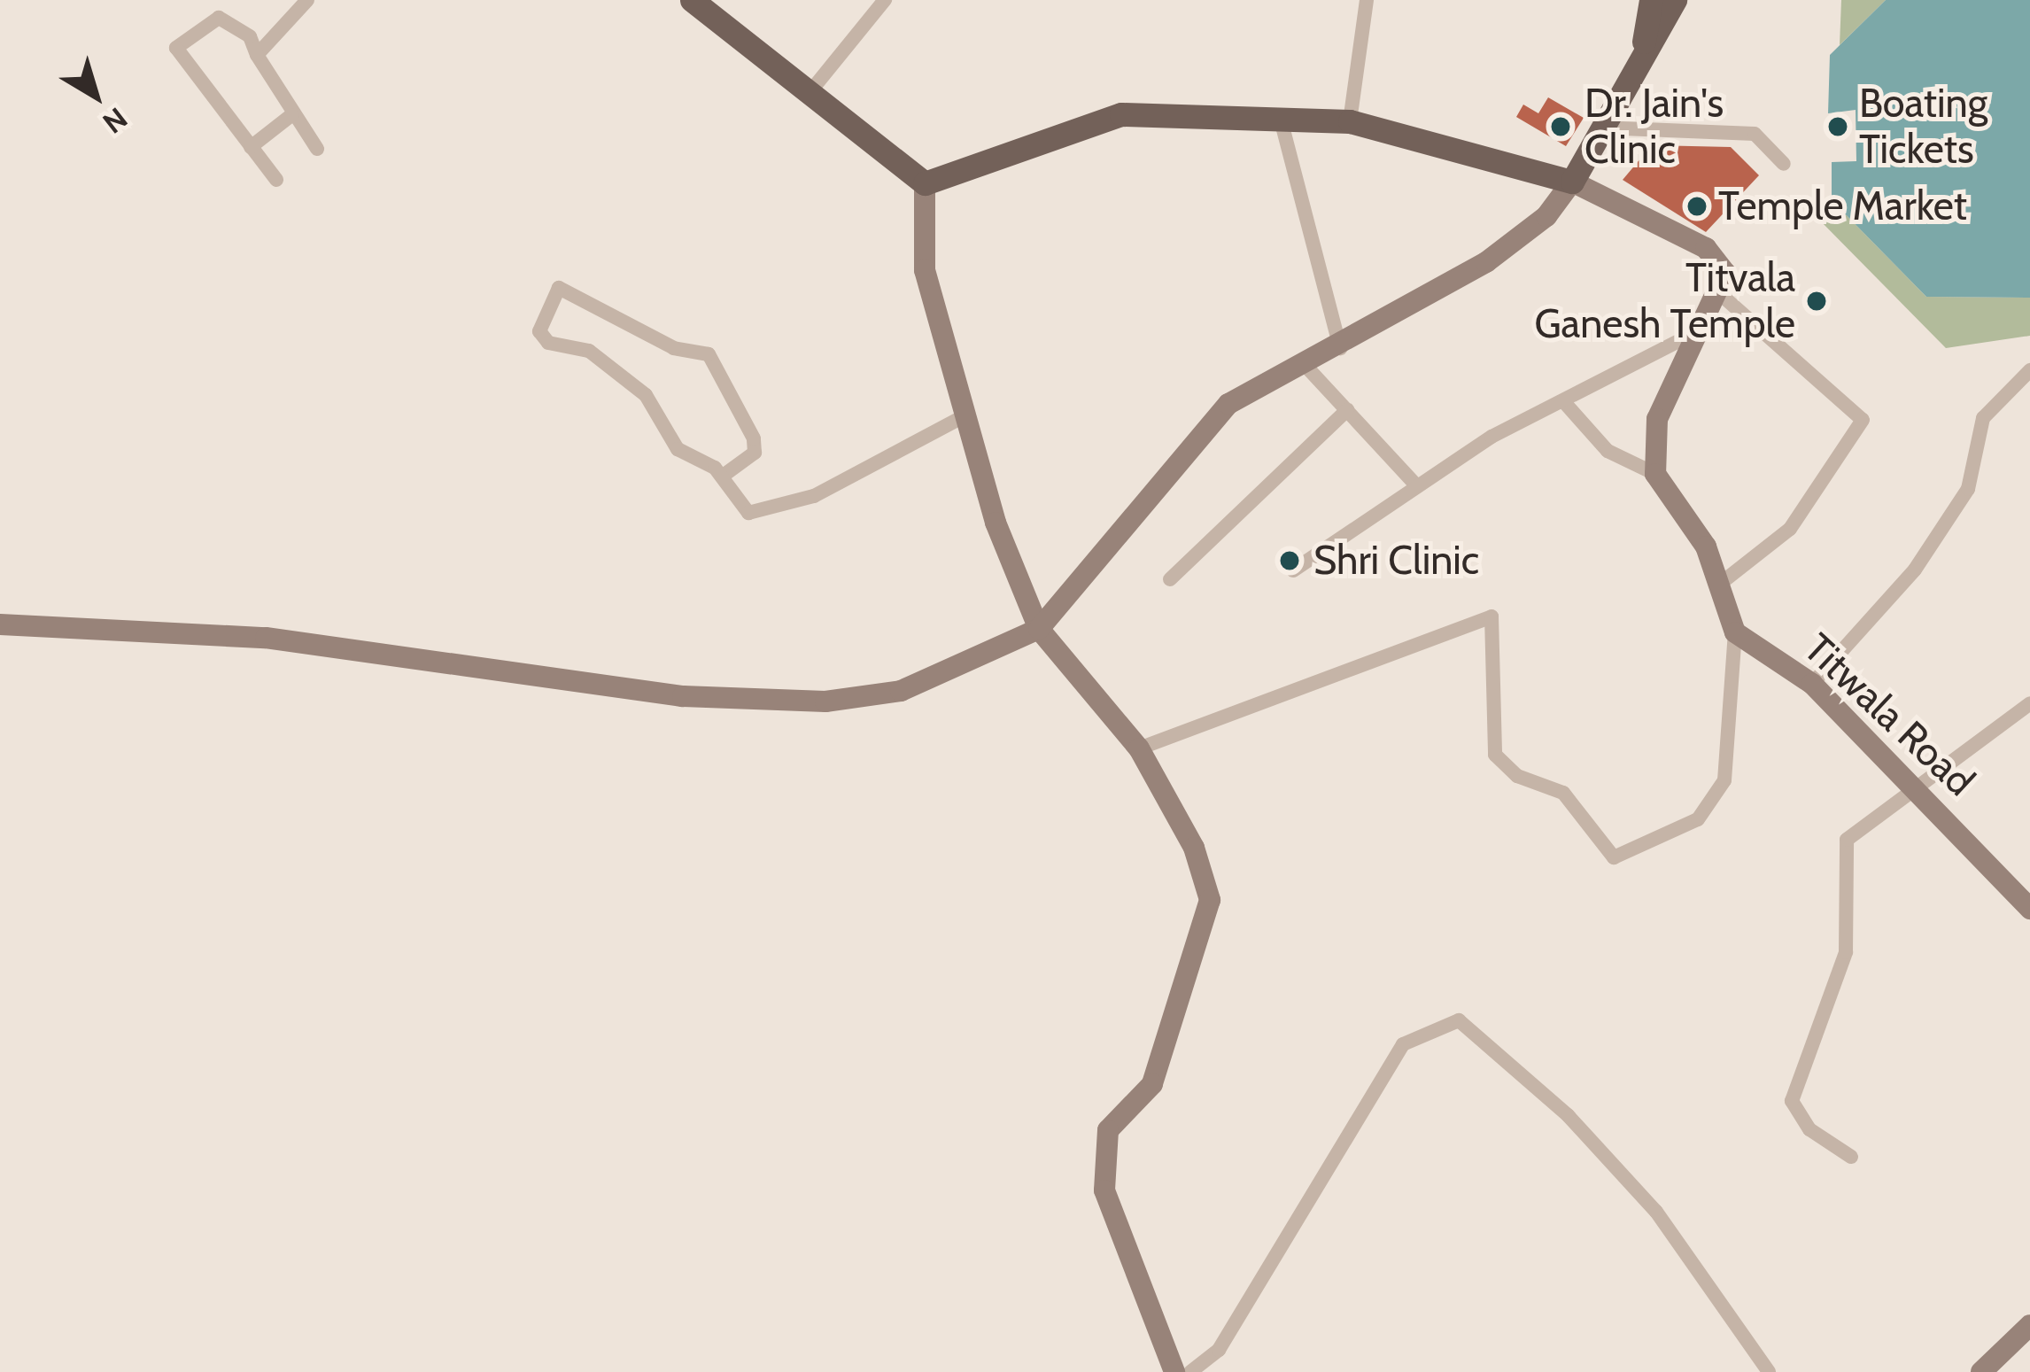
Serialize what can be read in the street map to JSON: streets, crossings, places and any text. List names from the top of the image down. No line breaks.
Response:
{"streets":{"street":["Titwala Road"]},"places":["Dr. Jain's Clinic","Boating Tickets","Temple Market","Titvala Ganesh Temple","Shri Clinic"],"north":"bottom right"}
